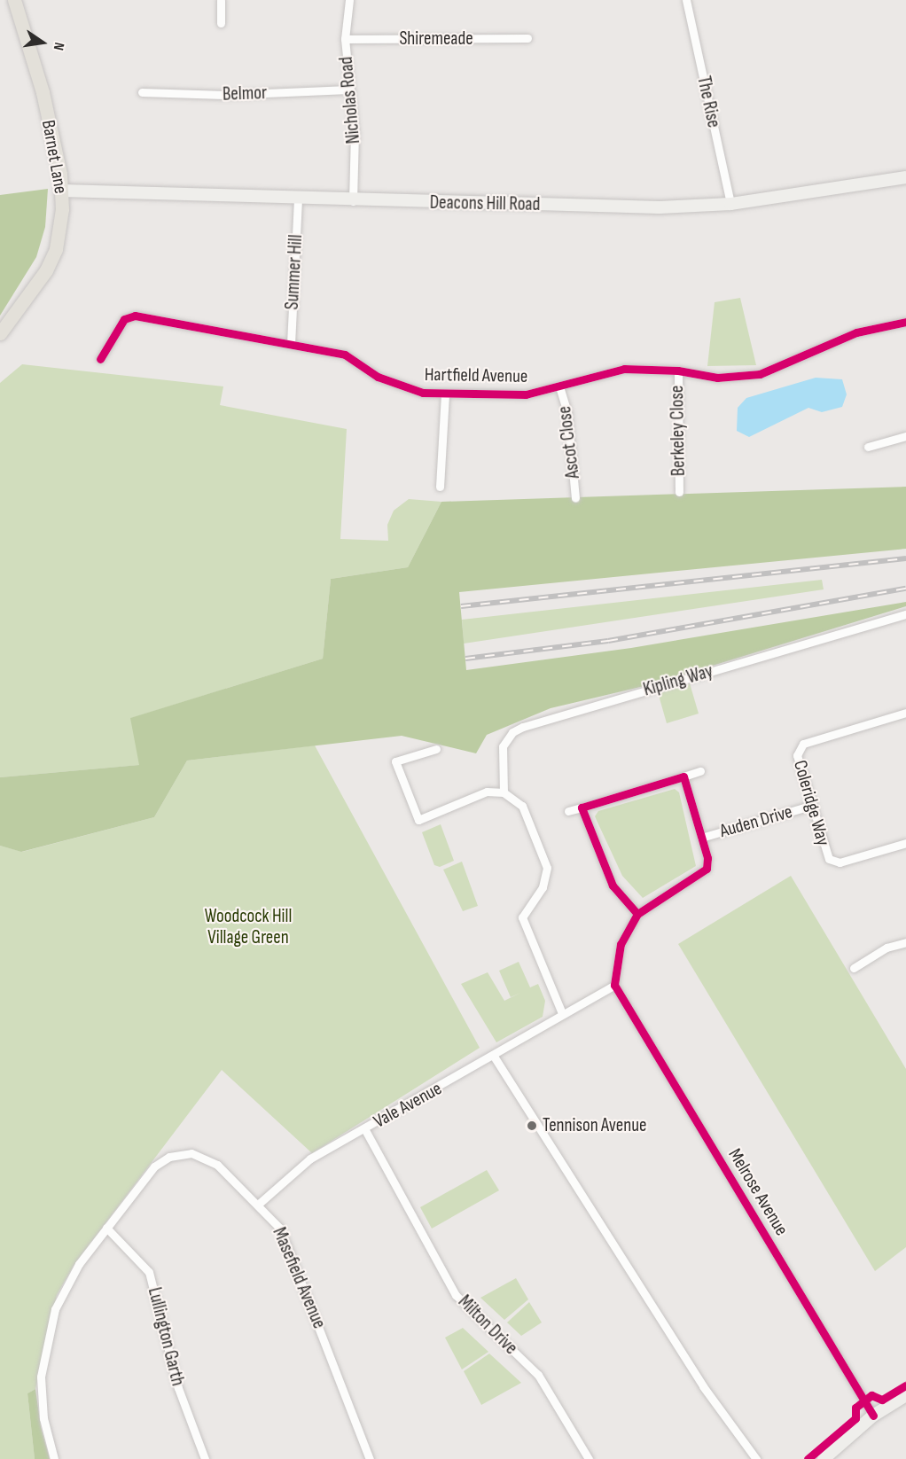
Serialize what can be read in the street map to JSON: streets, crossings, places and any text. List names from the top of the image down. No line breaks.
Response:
{"streets":{"main road":["Barnet Lane"],"street":["Shiremeade","Belmor","Nicholas Road","The Rise","Deacons Hill Road","Summer Hill","Hartfield Avenue","Berkeley Close","Ascot Close","Kipling Way","Coleridge Way","Auden Drive","Vale Avenue","Melrose Avenue","Masefield Avenue","Milton Drive","Lullington Garth"]},"crossings":[["Shiremeade","Nicholas Road"],["Belmor","Nicholas Road"],["Nicholas Road","Deacons Hill Road"],["The Rise","Deacons Hill Road"],["Barnet Lane","Deacons Hill Road"],["Deacons Hill Road","Summer Hill"],["Summer Hill","Hartfield Avenue"],["Hartfield Avenue","Berkeley Close"],["Hartfield Avenue","Ascot Close"],["Coleridge Way","Auden Drive"],["Vale Avenue","Masefield Avenue"],["Vale Avenue","Milton Drive"],["Masefield Avenue","Lullington Garth"]],"parks":["Woodcock Hill Village Green"],"places":["Tennison Avenue"],"north":"right"}
